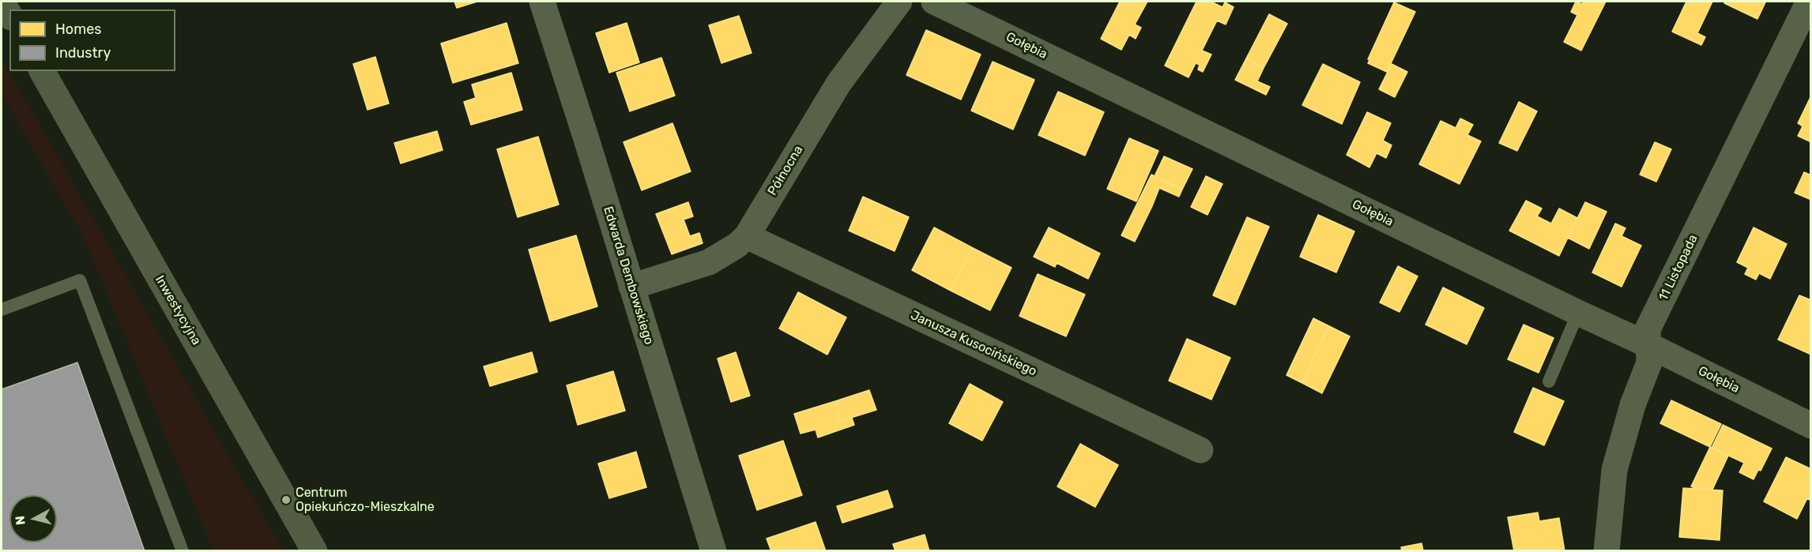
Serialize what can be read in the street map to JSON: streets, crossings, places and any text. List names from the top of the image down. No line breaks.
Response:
{"streets":{"street":["Gołębia","Północna","11 Listopada","Edwarda Dembowskiego","Inwestycyjna","Janusza Kusocińskiego"]},"crossings":[["Gołębia","11 Listopada"],["Północna","Edwarda Dembowskiego"],["Północna","Janusza Kusocińskiego"]],"places":["Centrum Opiekuńczo-Mieszkalne"],"legend":["Homes","Industry"],"north":"left"}
